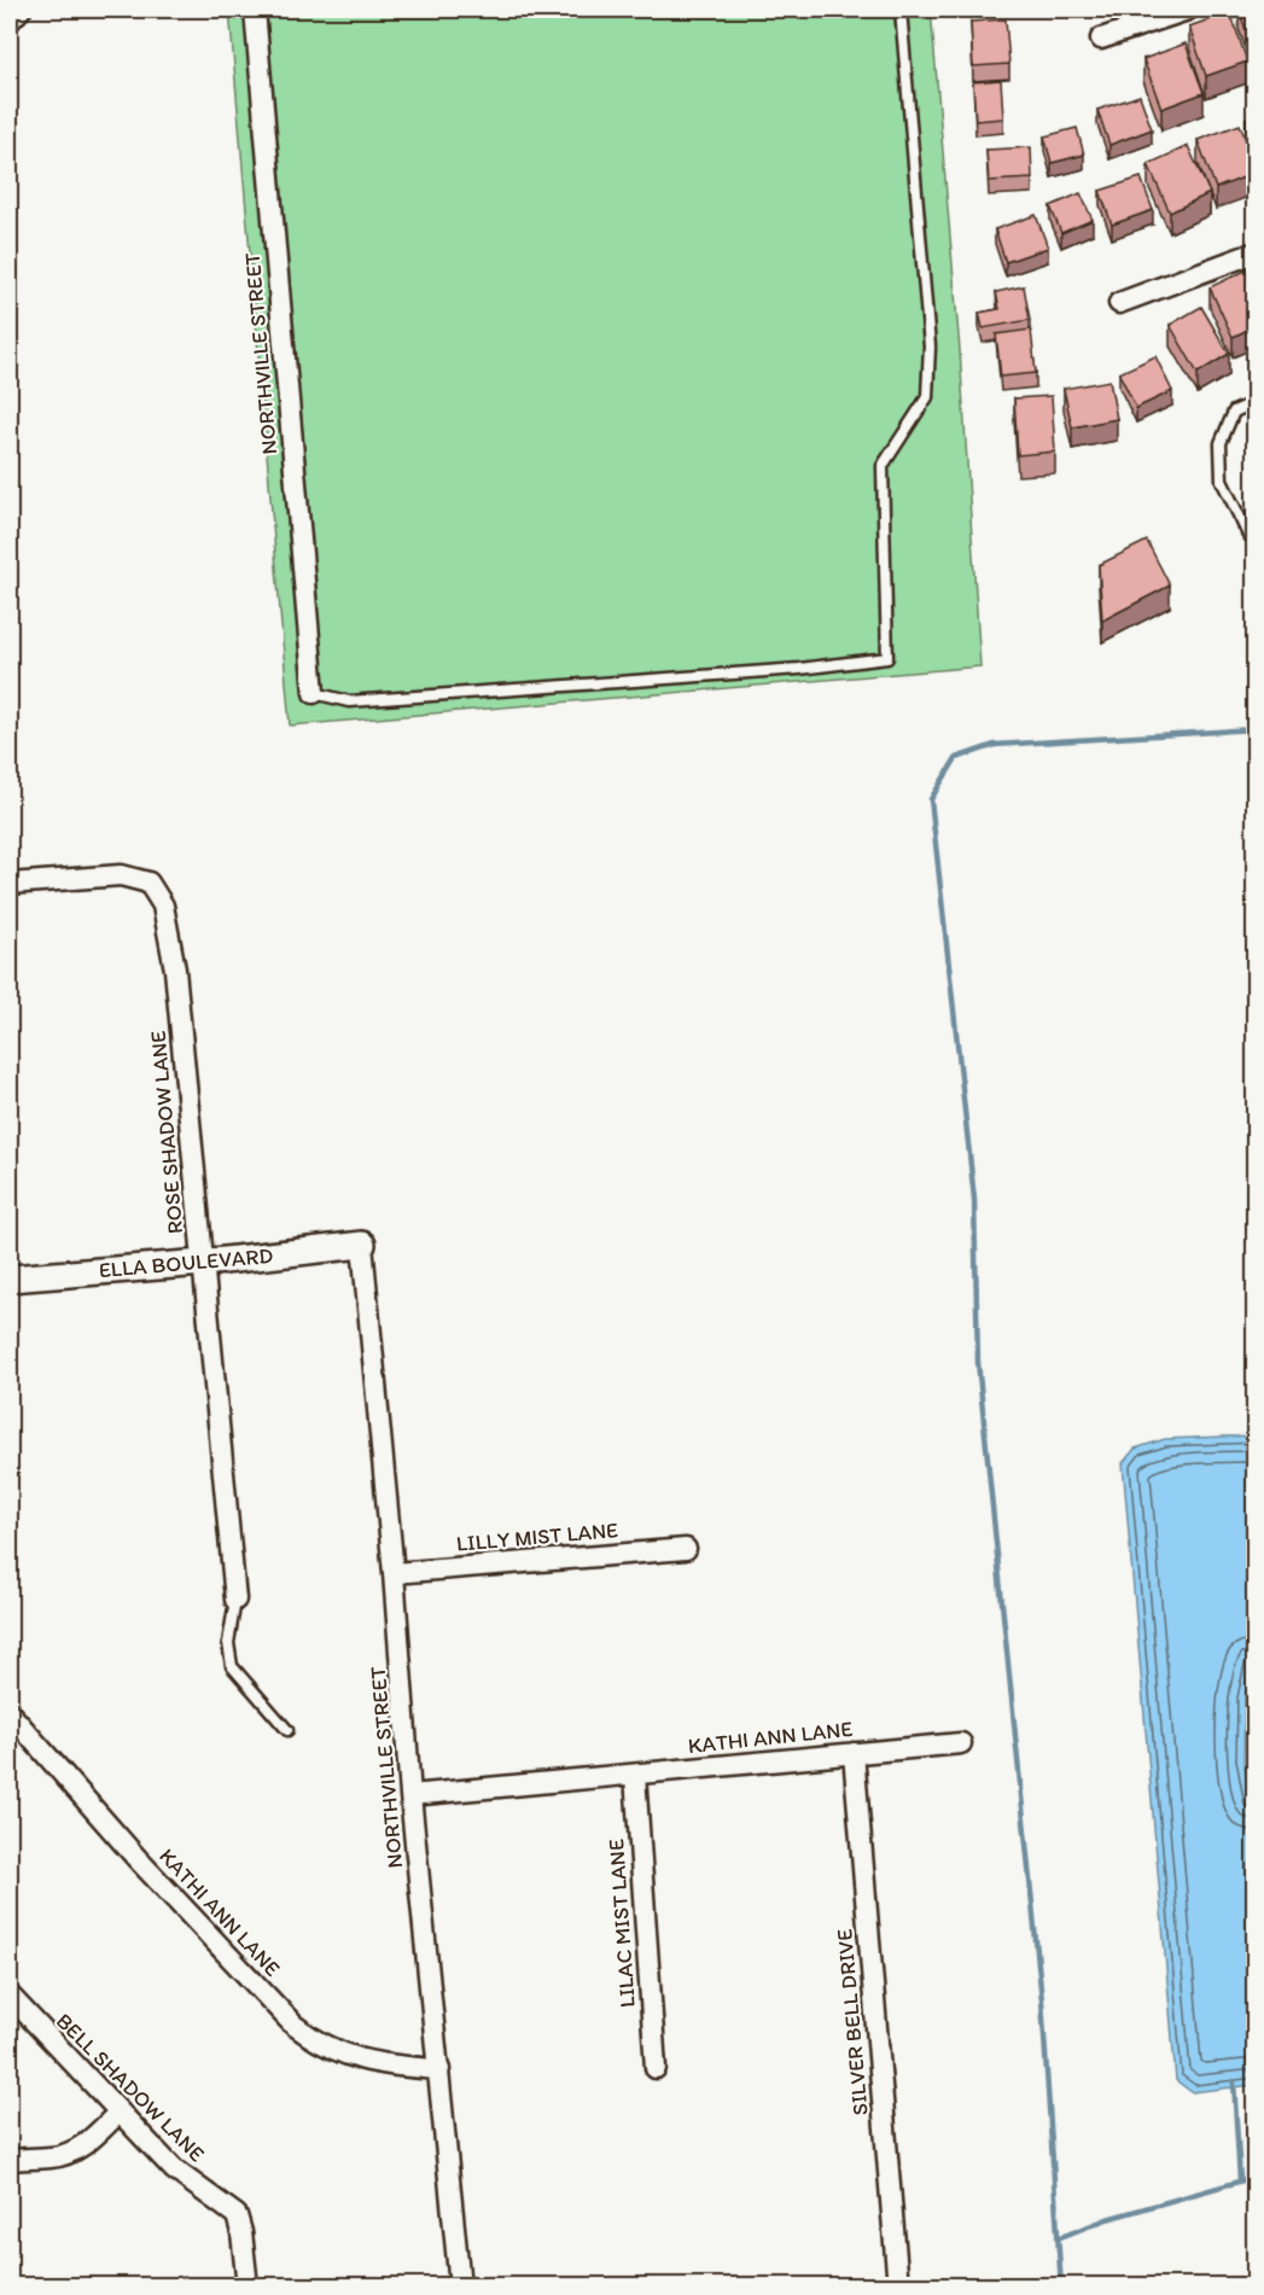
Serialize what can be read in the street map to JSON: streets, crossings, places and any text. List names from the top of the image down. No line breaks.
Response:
{"streets":{"street":["NORTHVILLE STREET","ROSE SHADOW LANE","ELLA BOULEVARD","LILLY MIST LANE","KATHI ANN LANE","LILAC MIST LANE","SILVER BELL DRIVE","BELL SHADOW LANE"]},"crossings":[["NORTHVILLE STREET","ELLA BOULEVARD"],["NORTHVILLE STREET","LILLY MIST LANE"],["NORTHVILLE STREET","KATHI ANN LANE"],["ROSE SHADOW LANE","ELLA BOULEVARD"],["KATHI ANN LANE","LILAC MIST LANE"],["KATHI ANN LANE","SILVER BELL DRIVE"]]}
